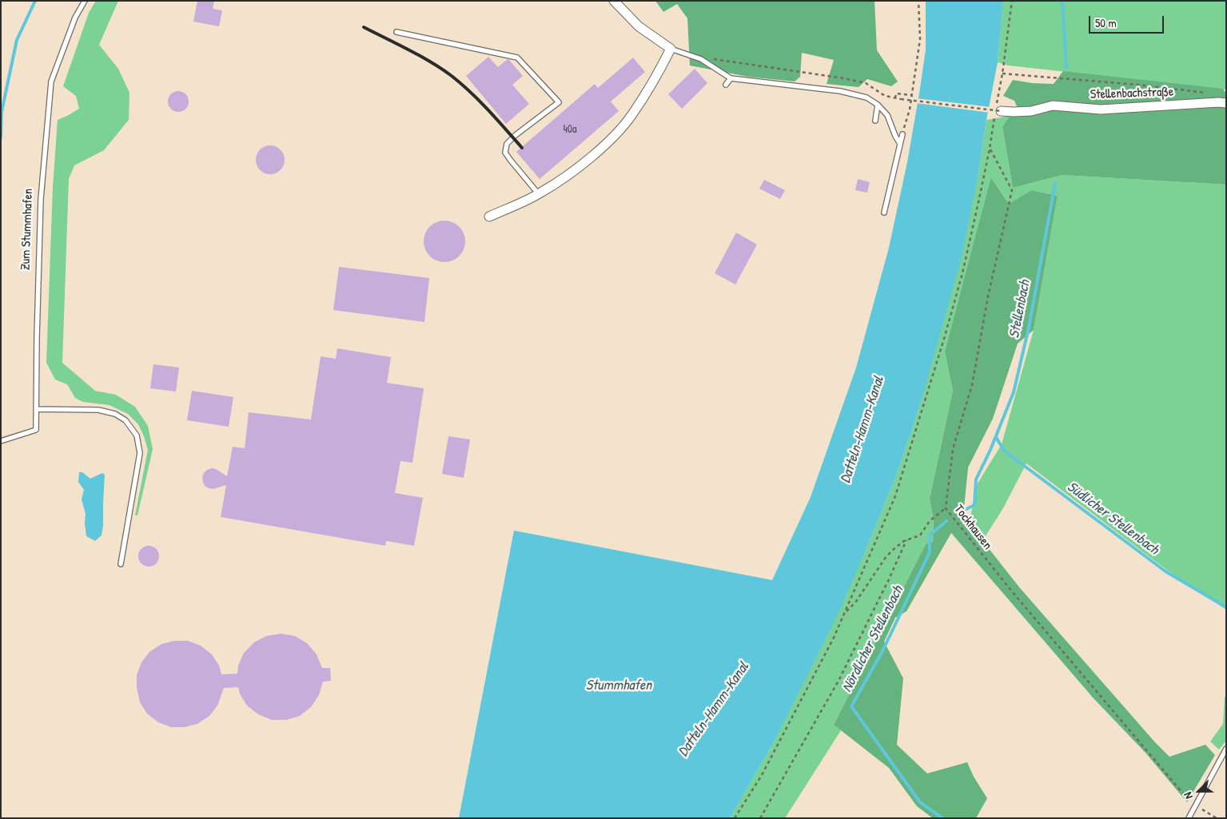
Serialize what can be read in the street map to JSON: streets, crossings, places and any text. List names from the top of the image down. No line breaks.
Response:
{"streets":{"street":["Stellenbachstraße"],"lane":["Zum Stummhafen"],"path":["Tockhausen"]},"water":["Stellenbach","Datteln-Hamm-Kanal","Südlicher Stellenbach","Nördlicher Stellenbach","Stummhafen"],"house_numbers":["40a"],"scale_bar":"50 m","north":"bottom left"}
